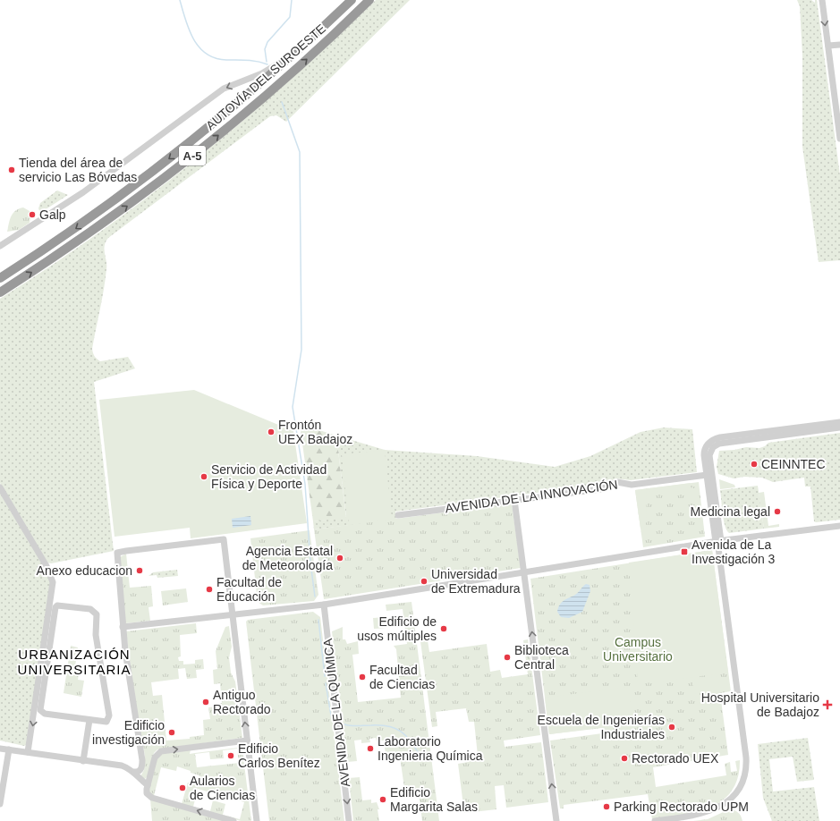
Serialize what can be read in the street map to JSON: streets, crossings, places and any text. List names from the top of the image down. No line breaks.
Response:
{"streets":{"highway":["AUTOVÍA DEL SUROESTE","A-5"],"street":["AVENIDA DE LA INNOVACIÓN","AVENIDA DE LA QUÍMICA"]},"one_way":["AVENIDA DE LA QUÍMICA"],"districts":["URBANIZACIÓN UNIVERSITARIA"],"parks":["Campus Universitario"],"places":{"other":["Tienda del área de servicio Las Bóvedas","Galp","Frontón UEX Badajoz","CEINNTEC","Servicio de Actividad Física y Deporte","Medicina legal","Agencia Estatal de Meteorología","Anexo educacion","Universidad de Extremadura","Facultad de Educación","Edificio de usos múltiples","Biblioteca Central","Facultad de Ciencias","Antiguo Rectorado","Escuela de Ingenierías Industriales","Edificio investigación","Laboratorio Ingenieria Química","Edificio Carlos Benítez","Rectorado UEX","Aularios de Ciencias","Edificio Margarita Salas","Parking Rectorado UPM"],"transit":["Avenida de La Investigación 3"],"health":["Hospital Universitario de Badajoz"]}}
